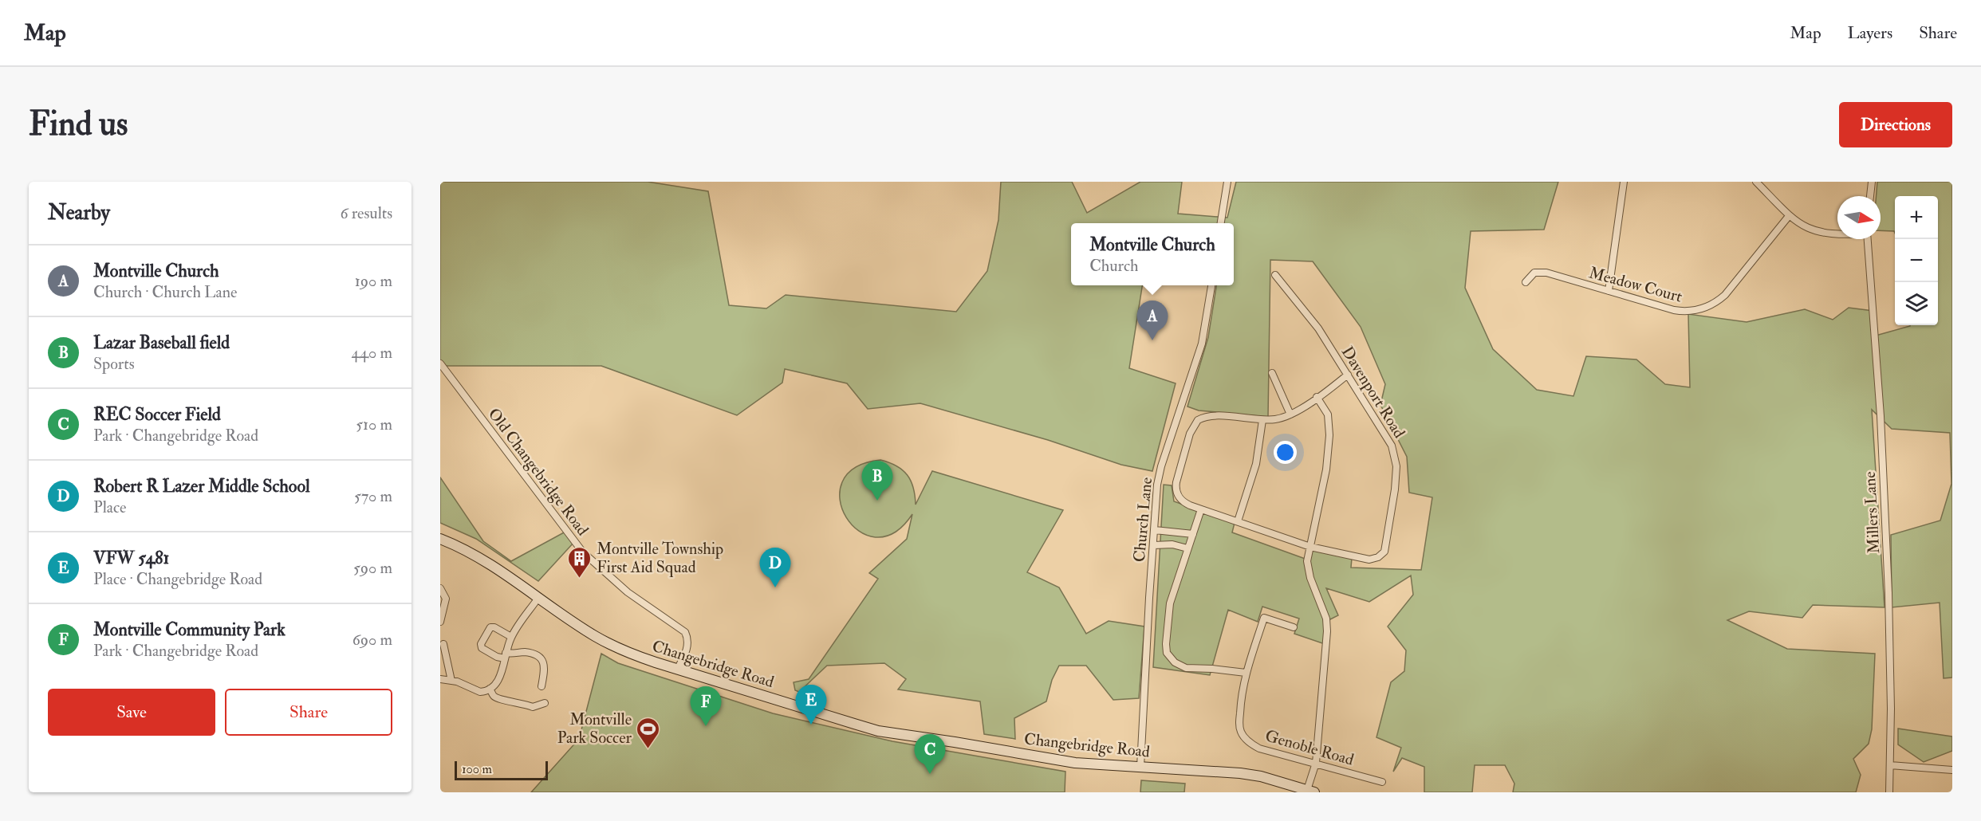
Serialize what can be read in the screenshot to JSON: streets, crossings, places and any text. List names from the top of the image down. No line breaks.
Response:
{"streets":{"main road":["Changebridge Road"],"street":["Meadow Court","Davenport Road","Old Changebridge Road","Millers Lane","Church Lane","Genoble Road"]},"crossings":[["Old Changebridge Road","Changebridge Road"],["Church Lane","Changebridge Road"]],"places":{"building":["Montville Township First Aid Squad"],"sports":["Montville Park Soccer"]},"scale_bar":"100 m","north":"right","page":{"header":"Map","nav":["Map","Layers","Share"],"buttons":["Directions",["Save","Share"]],"title":"Find us","heading":["Nearby","6 results"],"map_buttons":["+","−"],"popup":["Montville Church","Church"],"list":[{"mark":"A","name":"Montville Church","note":"Church · Church Lane","value":"190 m"},{"mark":"B","name":"Lazar Baseball field","note":"Sports","value":"440 m"},{"mark":"C","name":"REC Soccer Field","note":"Park · Changebridge Road","value":"510 m"},{"mark":"D","name":"Robert R Lazer Middle School","note":"Place","value":"570 m"},{"mark":"E","name":"VFW 5481","note":"Place · Changebridge Road","value":"590 m"},{"mark":"F","name":"Montville Community Park","note":"Park · Changebridge Road","value":"690 m"}],"pins":["A","B","D","E","F","C"],"scale":"100 m"}}
